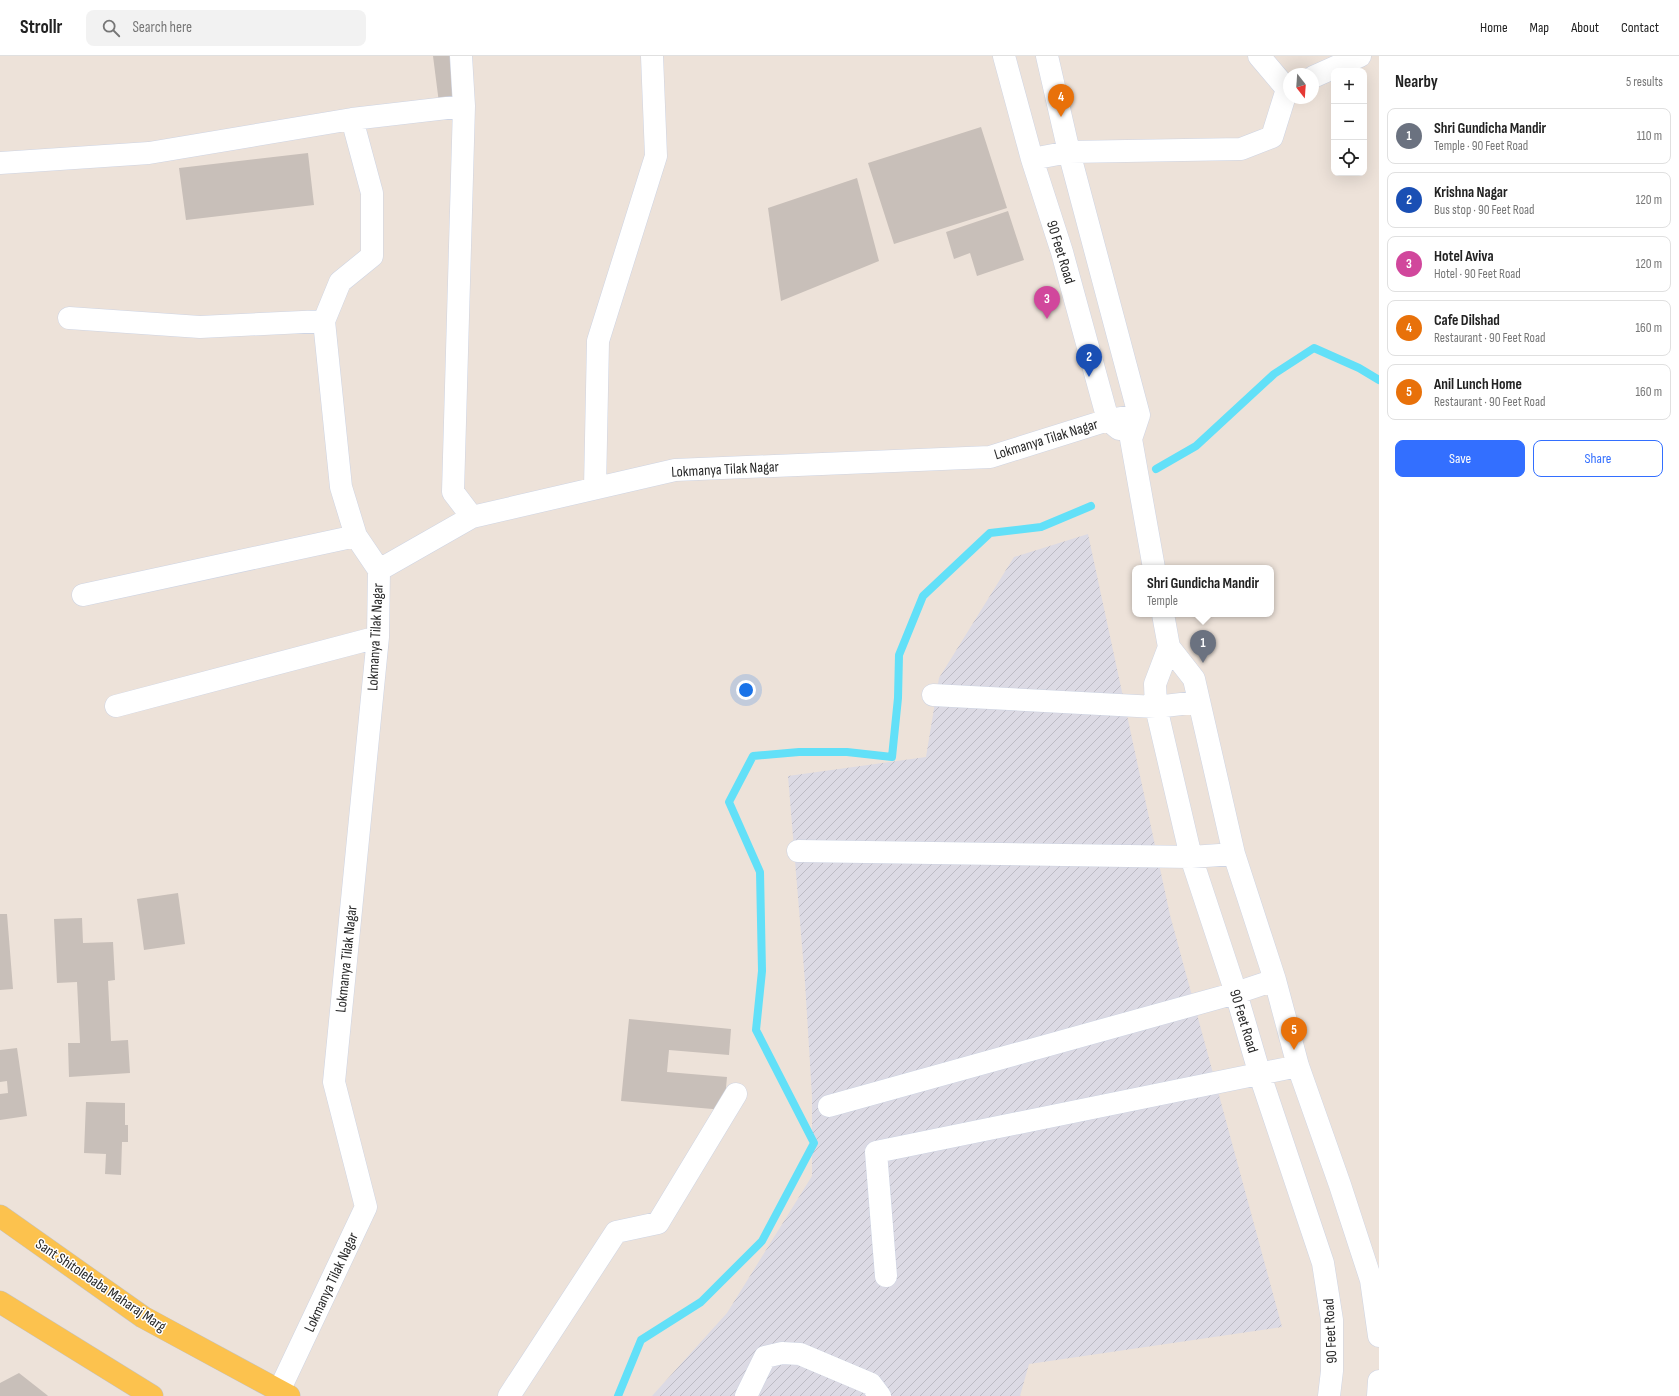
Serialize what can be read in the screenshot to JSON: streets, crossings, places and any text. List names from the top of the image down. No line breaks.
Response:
{"streets":{"main road":["Sant Shitolebaba Maharaj Marg"],"street":["90 Feet Road","Lokmanya Tilak Nagar"]},"crossings":[["90 Feet Road","Lokmanya Tilak Nagar"],["Lokmanya Tilak Nagar","Sant Shitolebaba Maharaj Marg"]],"north":"bottom","page":{"header":"Strollr","search":"Search here","nav":["Home","Map","About","Contact"],"heading":["Nearby","5 results"],"map_buttons":["+","−"],"pins":["4","3","2","1","5"],"list":[{"mark":"1","name":"Shri Gundicha Mandir","note":"Temple · 90 Feet Road","value":"110 m"},{"mark":"2","name":"Krishna Nagar","note":"Bus stop · 90 Feet Road","value":"120 m"},{"mark":"3","name":"Hotel Aviva","note":"Hotel · 90 Feet Road","value":"120 m"},{"mark":"4","name":"Cafe Dilshad","note":"Restaurant · 90 Feet Road","value":"160 m"},{"mark":"5","name":"Anil Lunch Home","note":"Restaurant · 90 Feet Road","value":"160 m"}],"buttons":["Save","Share"],"popup":["Shri Gundicha Mandir","Temple"]}}
